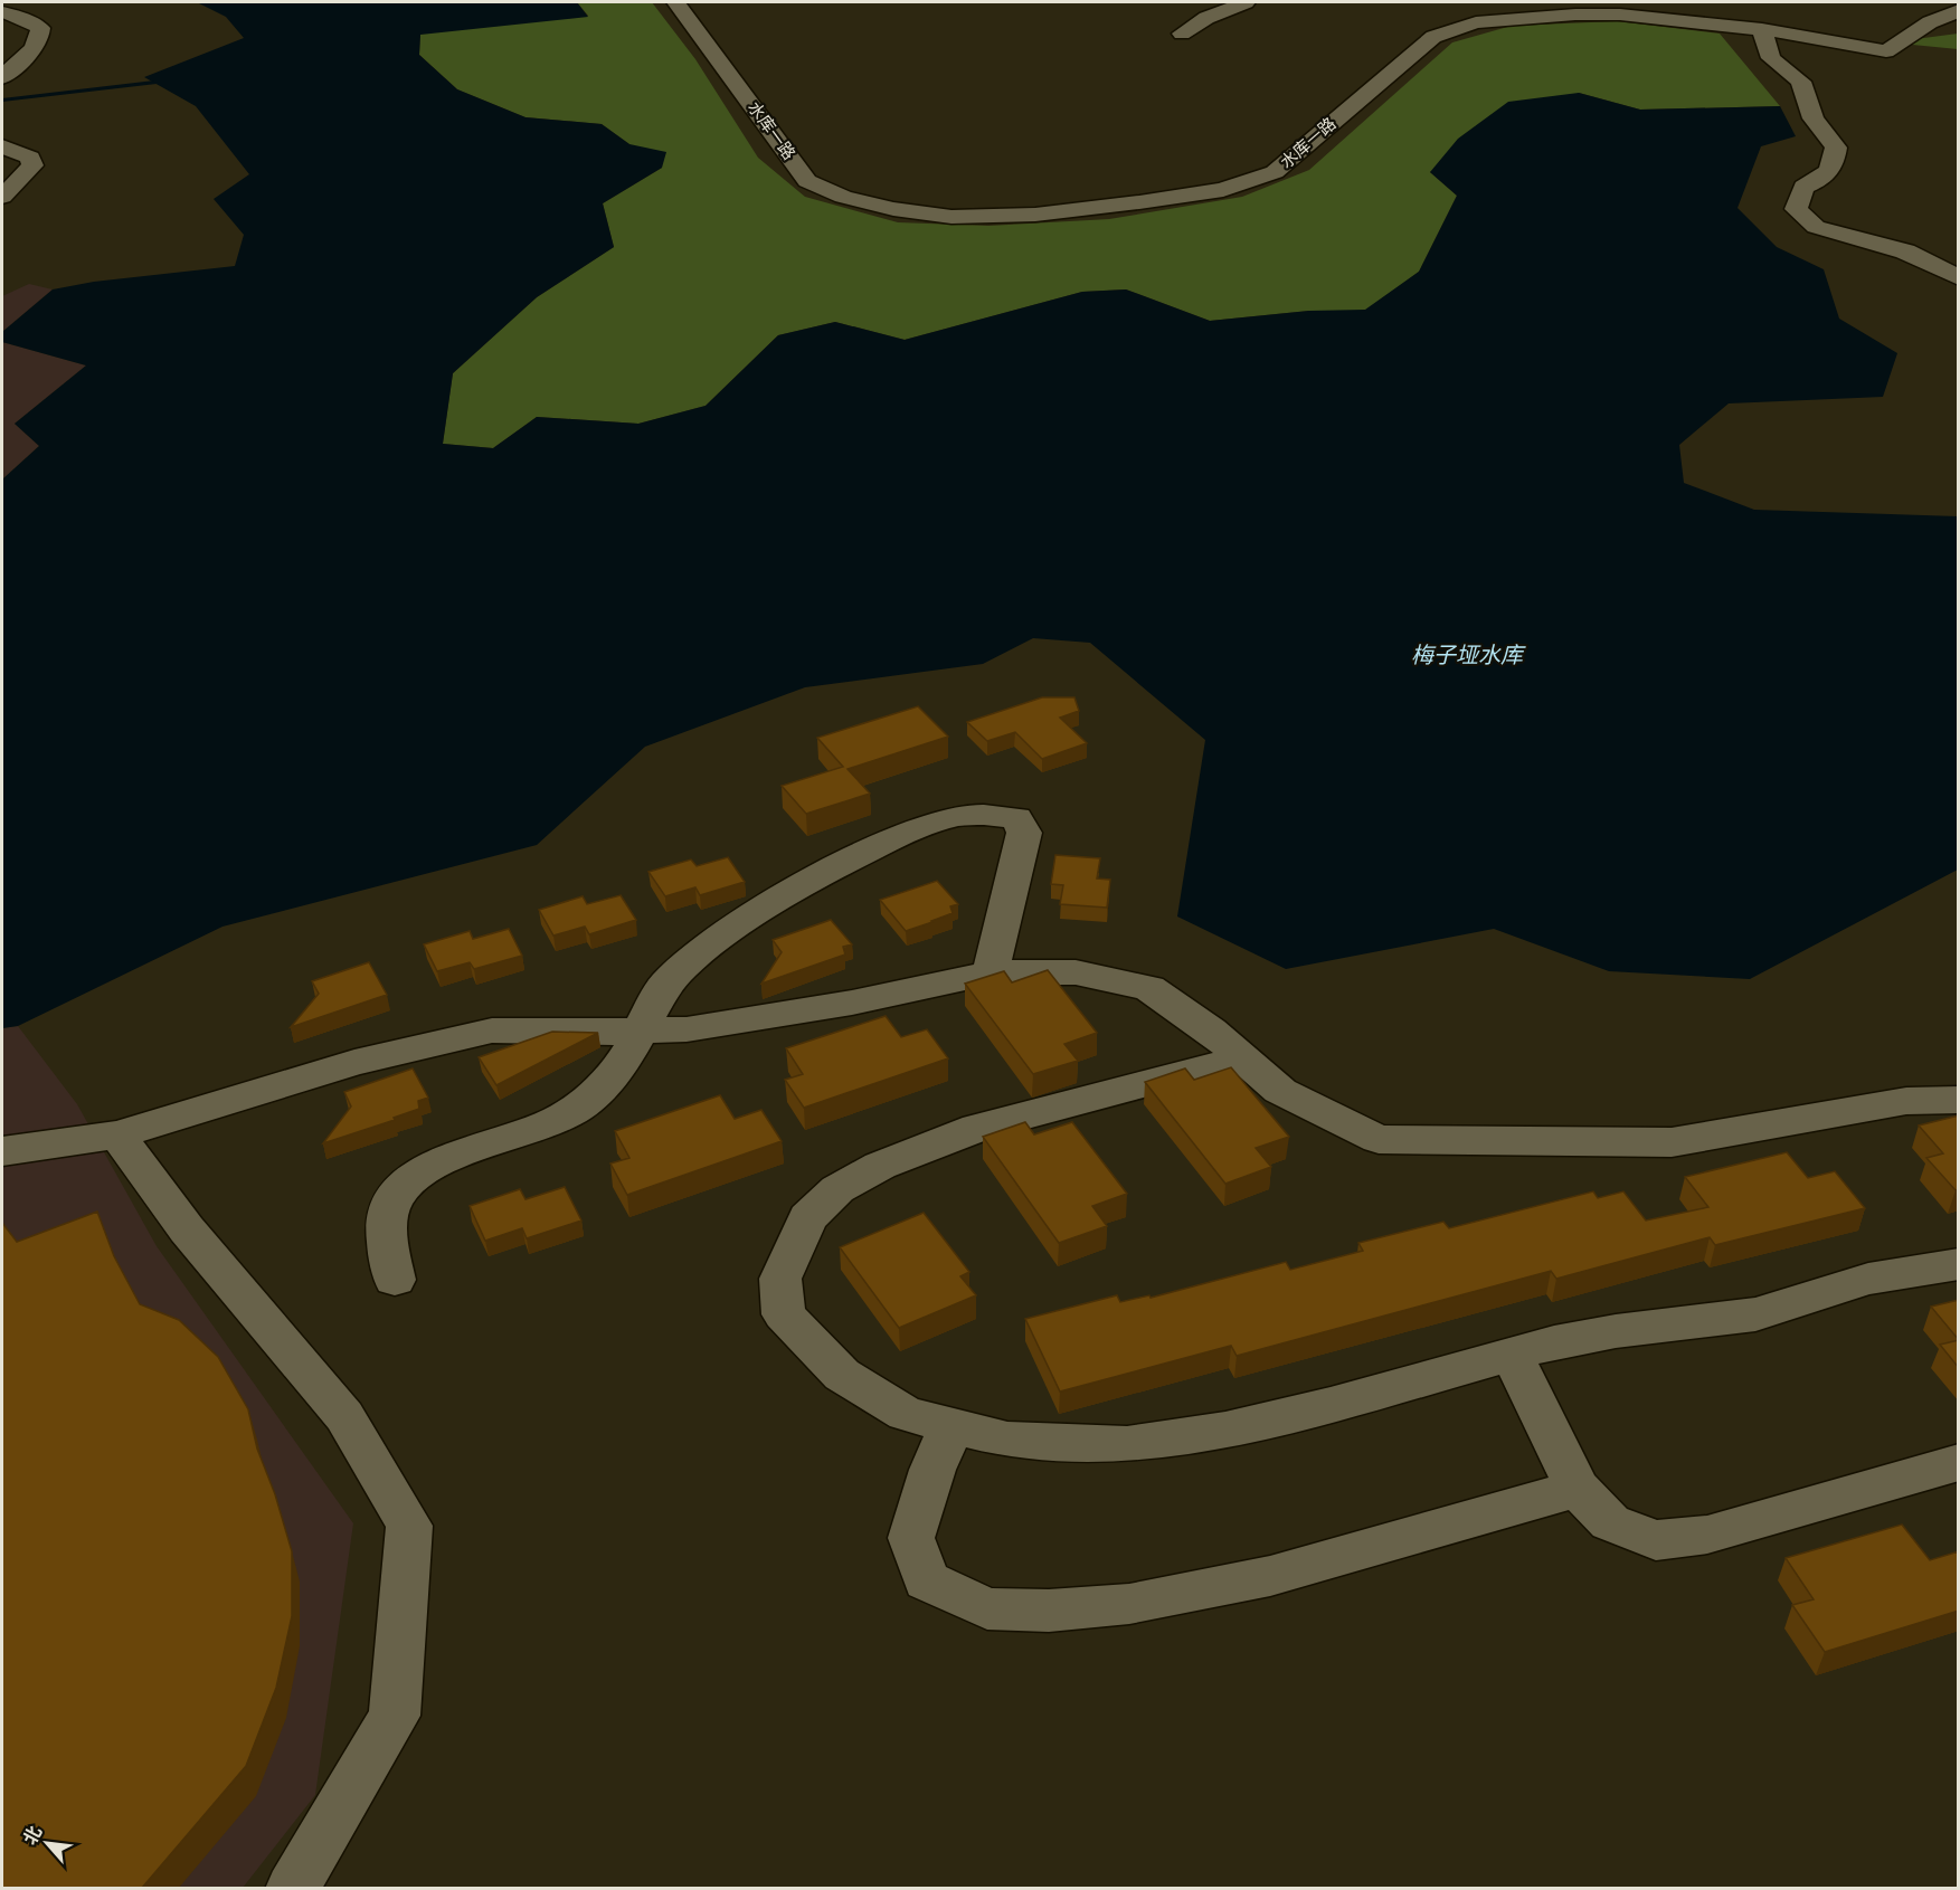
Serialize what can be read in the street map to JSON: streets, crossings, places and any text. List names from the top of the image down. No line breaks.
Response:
{"streets":{"street":["水库一路"]},"water":["梅子垭水库"],"north":"top left"}
